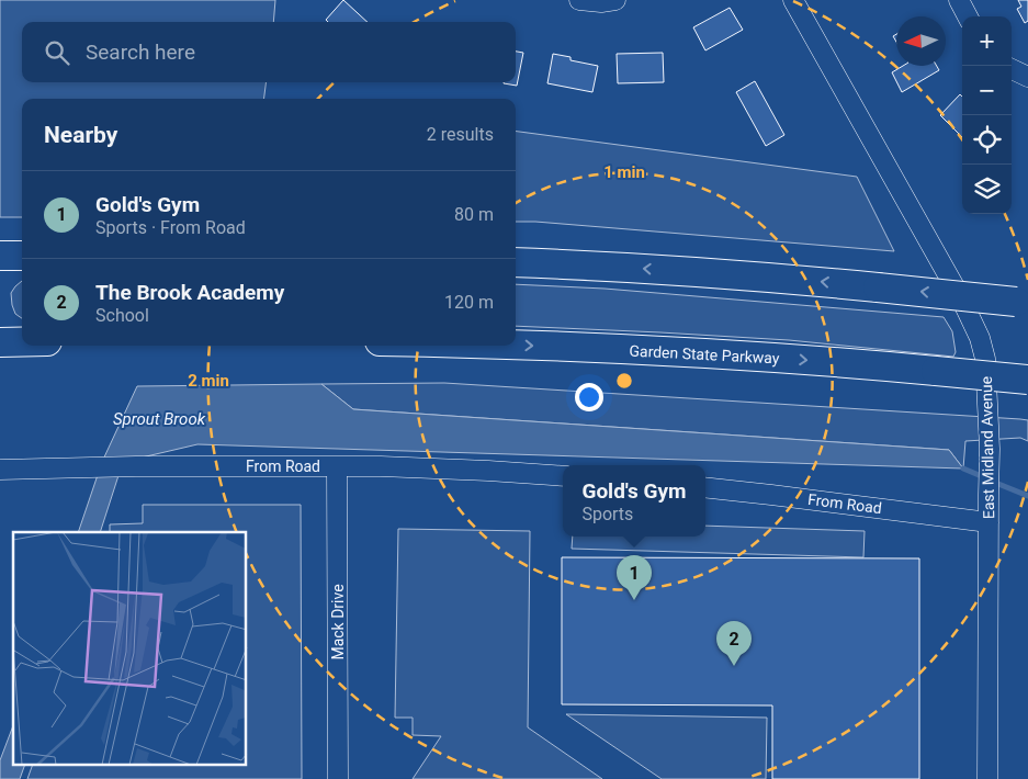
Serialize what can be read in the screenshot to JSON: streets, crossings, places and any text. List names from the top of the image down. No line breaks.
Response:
{"streets":{"highway":["Garden State Parkway"],"street":["East Midland Avenue","From Road","Mack Drive"]},"crossings":[["East Midland Avenue","From Road"],["From Road","Mack Drive"]],"water":["Sprout Brook"],"north":"left","page":{"map_buttons":["+","−"],"search":"Search here","heading":["Nearby","2 results"],"list":[{"mark":"1","name":"Gold's Gym","note":"Sports · From Road","value":"80 m"},{"mark":"2","name":"The Brook Academy","note":"School","value":"120 m"}],"popup":["Gold's Gym","Sports"],"pins":["1","2"]},"rings":["1 min","2 min"]}
